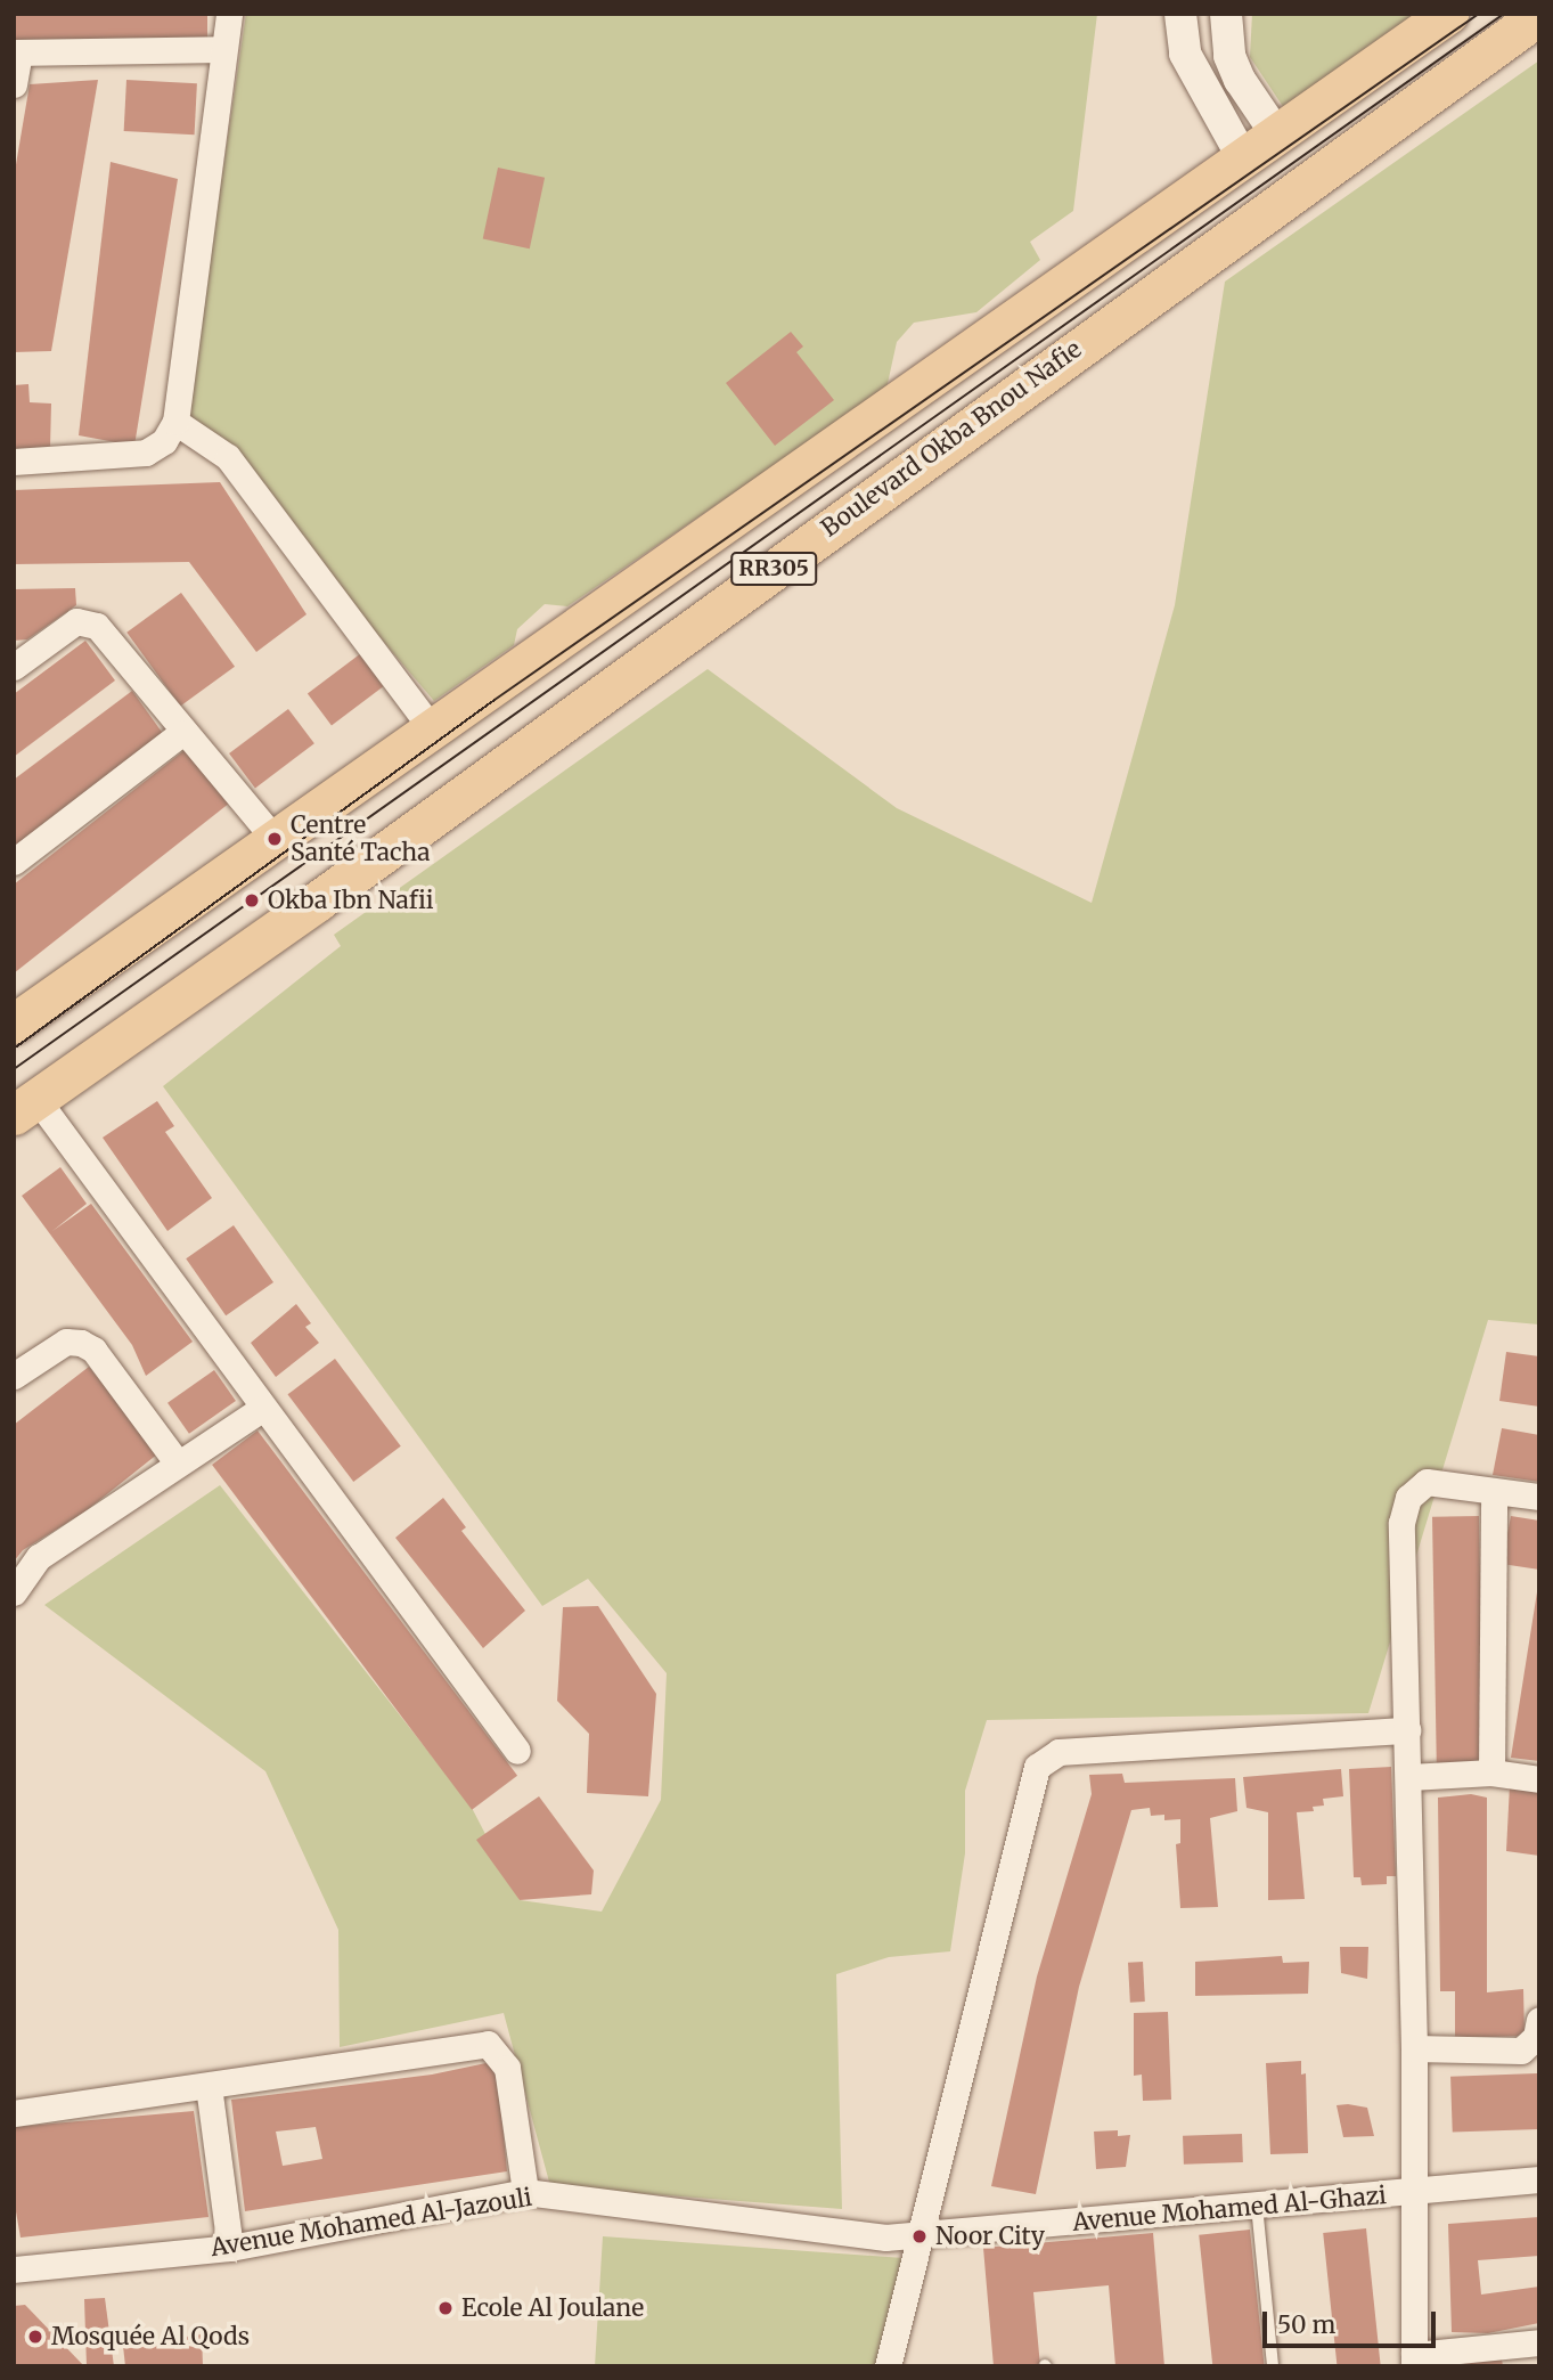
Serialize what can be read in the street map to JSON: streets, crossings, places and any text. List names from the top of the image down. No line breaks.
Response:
{"streets":{"main road":["Boulevard Okba Bnou Nafie","RR305"],"street":["Avenue Mohamed Al-Ghazi","Avenue Mohamed Al-Jazouli"]},"crossings":[["Avenue Mohamed Al-Ghazi","Avenue Mohamed Al-Jazouli"]],"places":["Centre Santé Tacha","Okba Ibn Nafii","Noor City","Ecole Al Joulane","Mosquée Al Qods"],"scale_bar":"50 m"}
